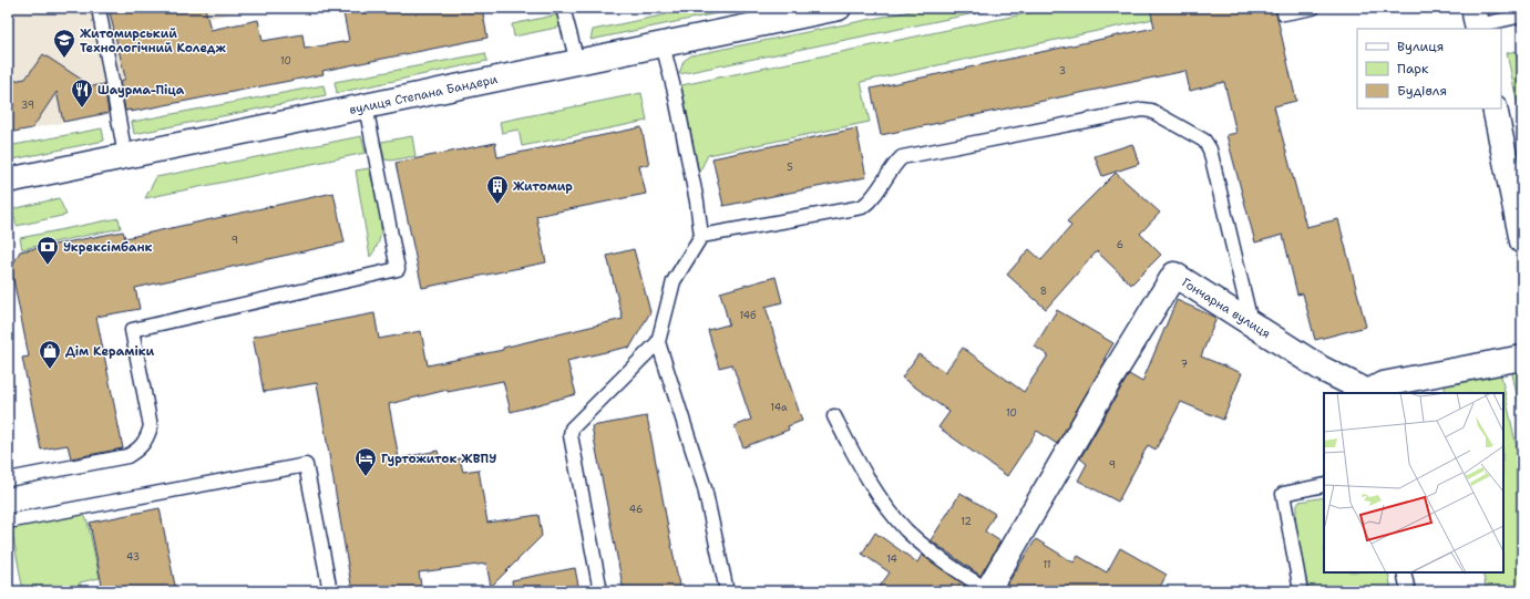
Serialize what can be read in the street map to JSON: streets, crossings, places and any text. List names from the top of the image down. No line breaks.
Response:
{"streets":{"main road":["вулиця Степана Бандери","Гончарна вулиця"]},"places":{"school or university":["Житомирський Технологічний Коледж"],"restaurant":["Шаурма-Піца"],"building":["Житомир"],"bank":["Укрексімбанк"],"shop":["Дім Кераміки"],"hotel":["Гуртожиток ЖВПУ"]},"house_numbers":["10","3","39","5","9","6","8","14б","7","14а","10","9","46","12","43","14","11"],"legend":["Вулиця","Парк","Будівля"]}
